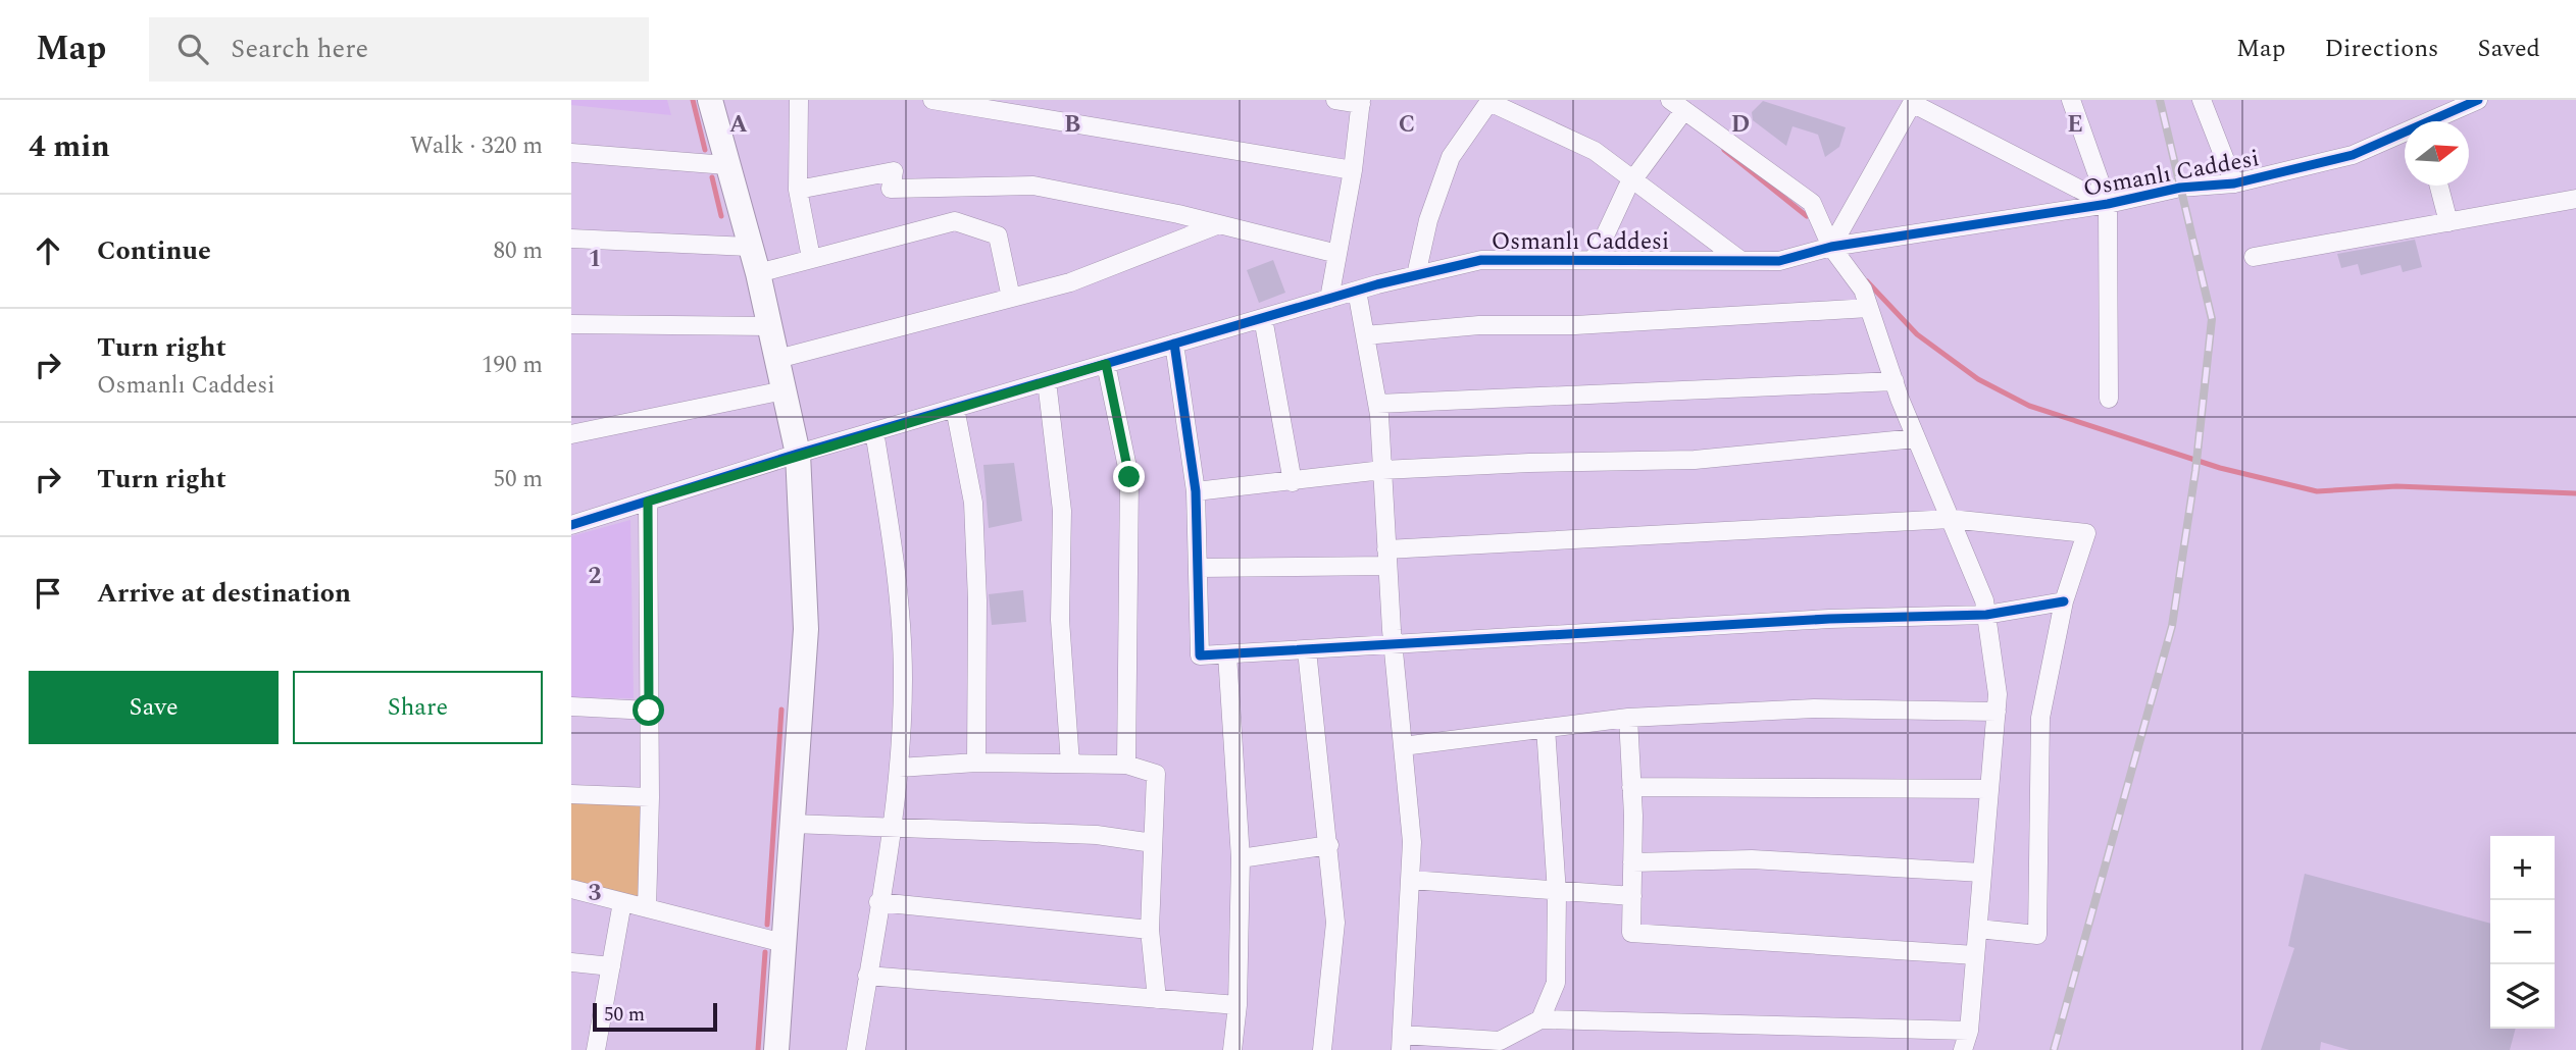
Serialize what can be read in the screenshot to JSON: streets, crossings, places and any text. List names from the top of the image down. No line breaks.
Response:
{"streets":{"street":["Osmanlı Caddesi"]},"scale_bar":"50 m","north":"right","page":{"header":"Map","search":"Search here","nav":["Map","Directions","Saved"],"heading":["4 min","Walk · 320 m"],"list":[["Continue","80 m"],["Turn right","Osmanlı Caddesi","190 m"],["Turn right","50 m"],"Arrive at destination"],"buttons":["Save","Share"],"map_buttons":["+","−"],"scale":"50 m"},"grid":{"columns":["A","B","C","D","E"],"rows":["1","2","3"]}}
